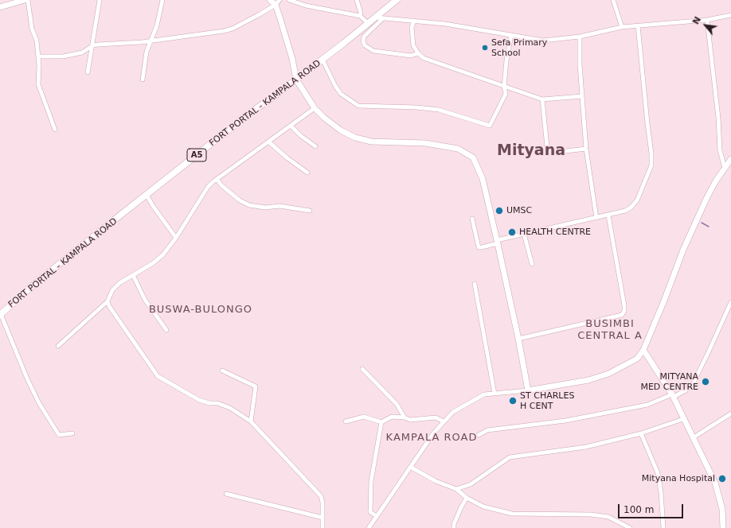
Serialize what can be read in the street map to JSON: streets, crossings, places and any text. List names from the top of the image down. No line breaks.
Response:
{"streets":{"main road":["FORT PORTAL - KAMPALA ROAD","A5"]},"districts":["Mityana","BUSWA-BULONGO","BUSIMBI CENTRAL A","KAMPALA ROAD"],"places":["Sefa Primary School","UMSC","HEALTH CENTRE","MITYANA MED CENTRE","ST CHARLES H CENT","Mityana Hospital"],"scale_bar":"100 m","north":"top left"}
